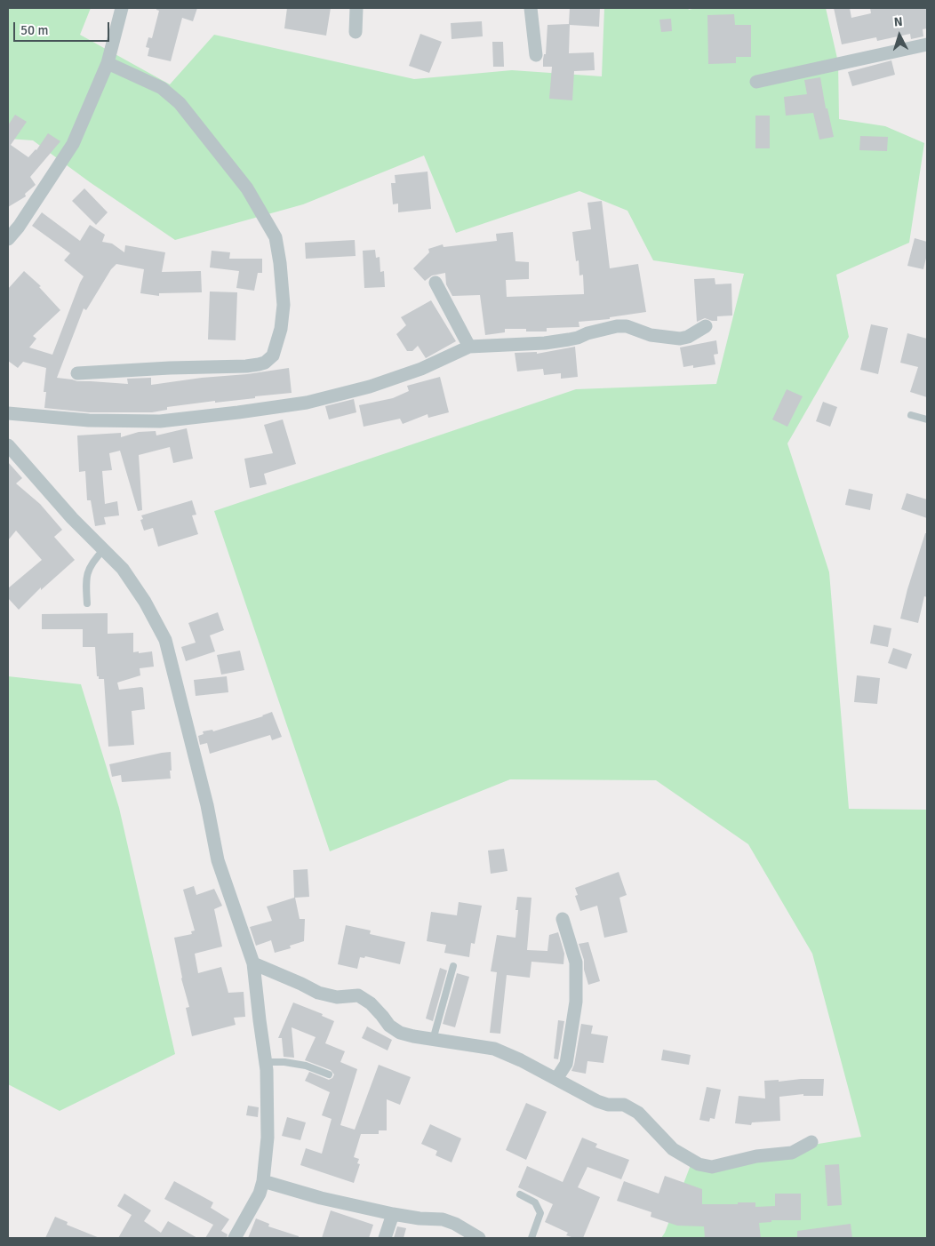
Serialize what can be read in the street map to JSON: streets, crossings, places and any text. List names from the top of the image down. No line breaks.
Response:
{"scale_bar":"50 m","north":"top"}
